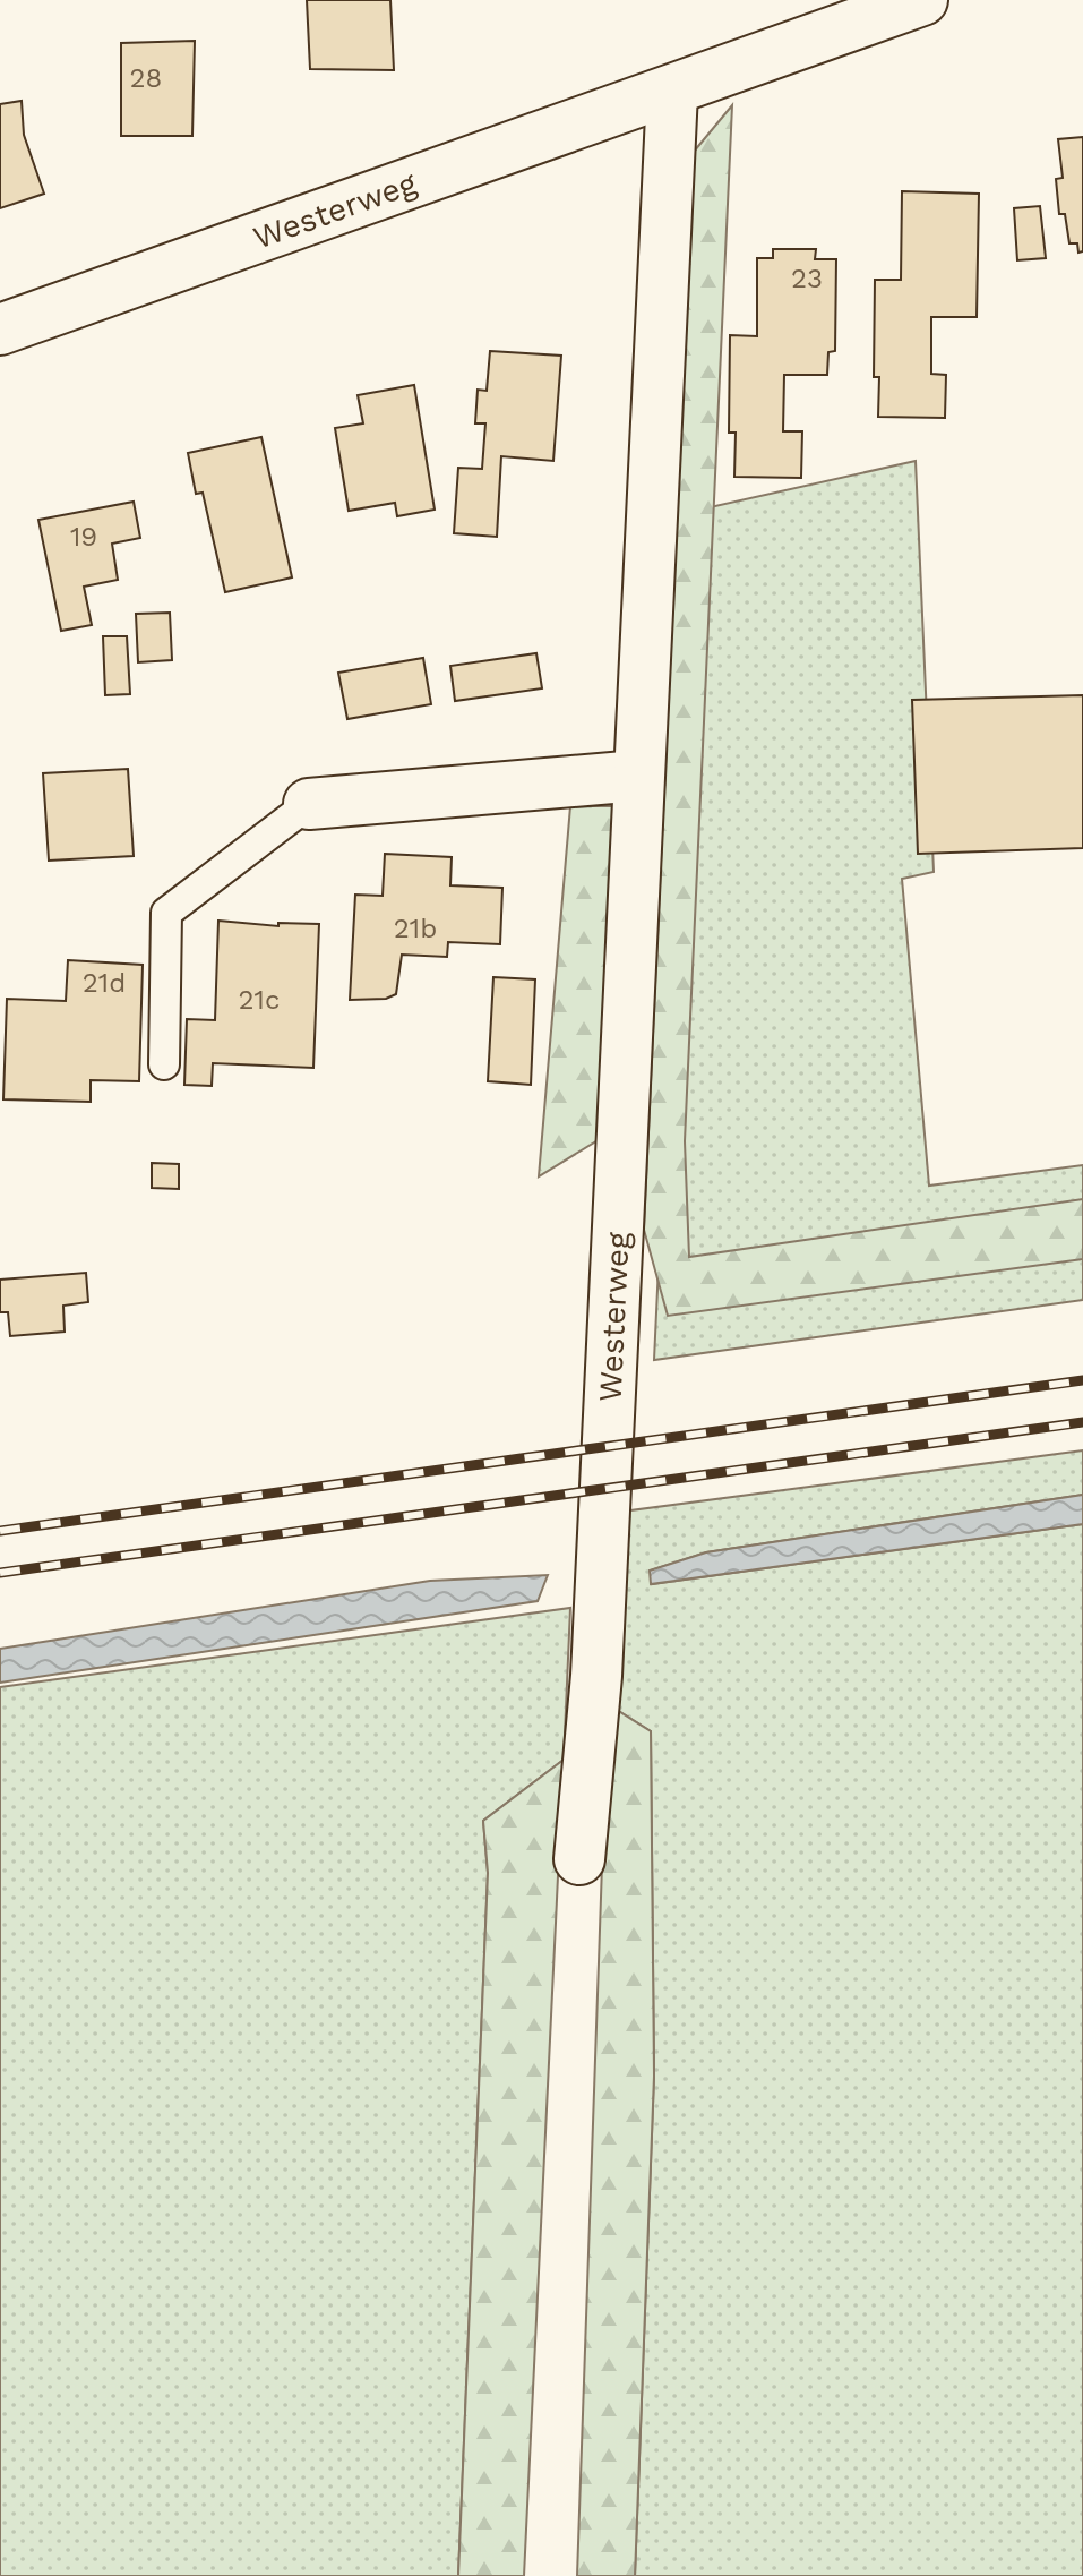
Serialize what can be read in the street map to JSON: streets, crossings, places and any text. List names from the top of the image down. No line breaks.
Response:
{"streets":{"street":["Westerweg"]},"house_numbers":["28","23","19","21b","21d","21c"]}
